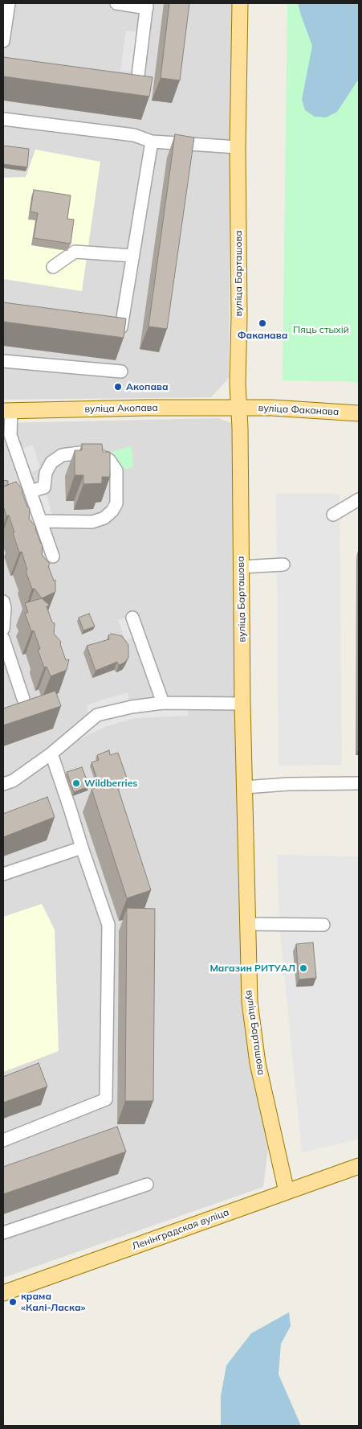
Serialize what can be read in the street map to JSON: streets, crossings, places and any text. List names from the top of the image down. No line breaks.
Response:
{"streets":{"main road":["вуліца Барташова","вуліца Акопава","вуліца Факанава","Ленінградская вуліца"]},"crossings":[["вуліца Барташова","вуліца Акопава"],["вуліца Барташова","вуліца Факанава"],["вуліца Барташова","Ленінградская вуліца"],["вуліца Акопава","вуліца Факанава"]],"parks":["Пяць стыхій"],"places":["Факанава","Акопава","Wildberries","Магазин РИТУАЛ","крама «Калі-Ласка»"]}
